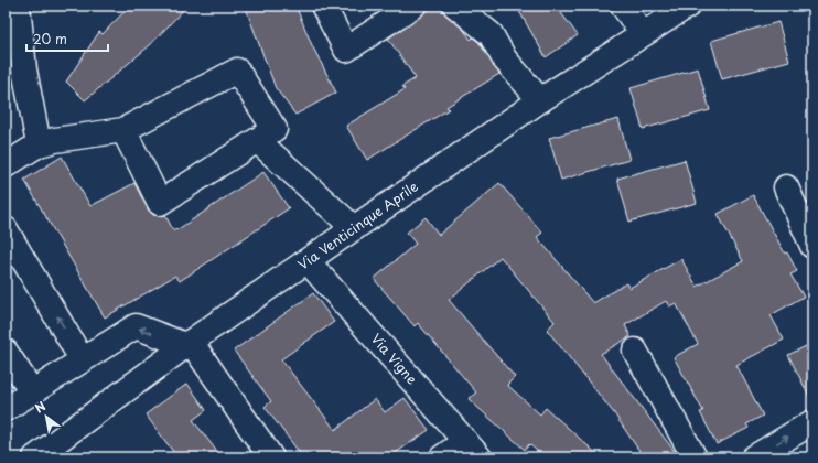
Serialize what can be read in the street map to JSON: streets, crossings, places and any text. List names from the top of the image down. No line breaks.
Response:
{"streets":{"street":["Via Venticinque Aprile","Via Vigne"]},"crossings":[["Via Venticinque Aprile","Via Vigne"]],"scale_bar":"20 m","north":"top left"}
